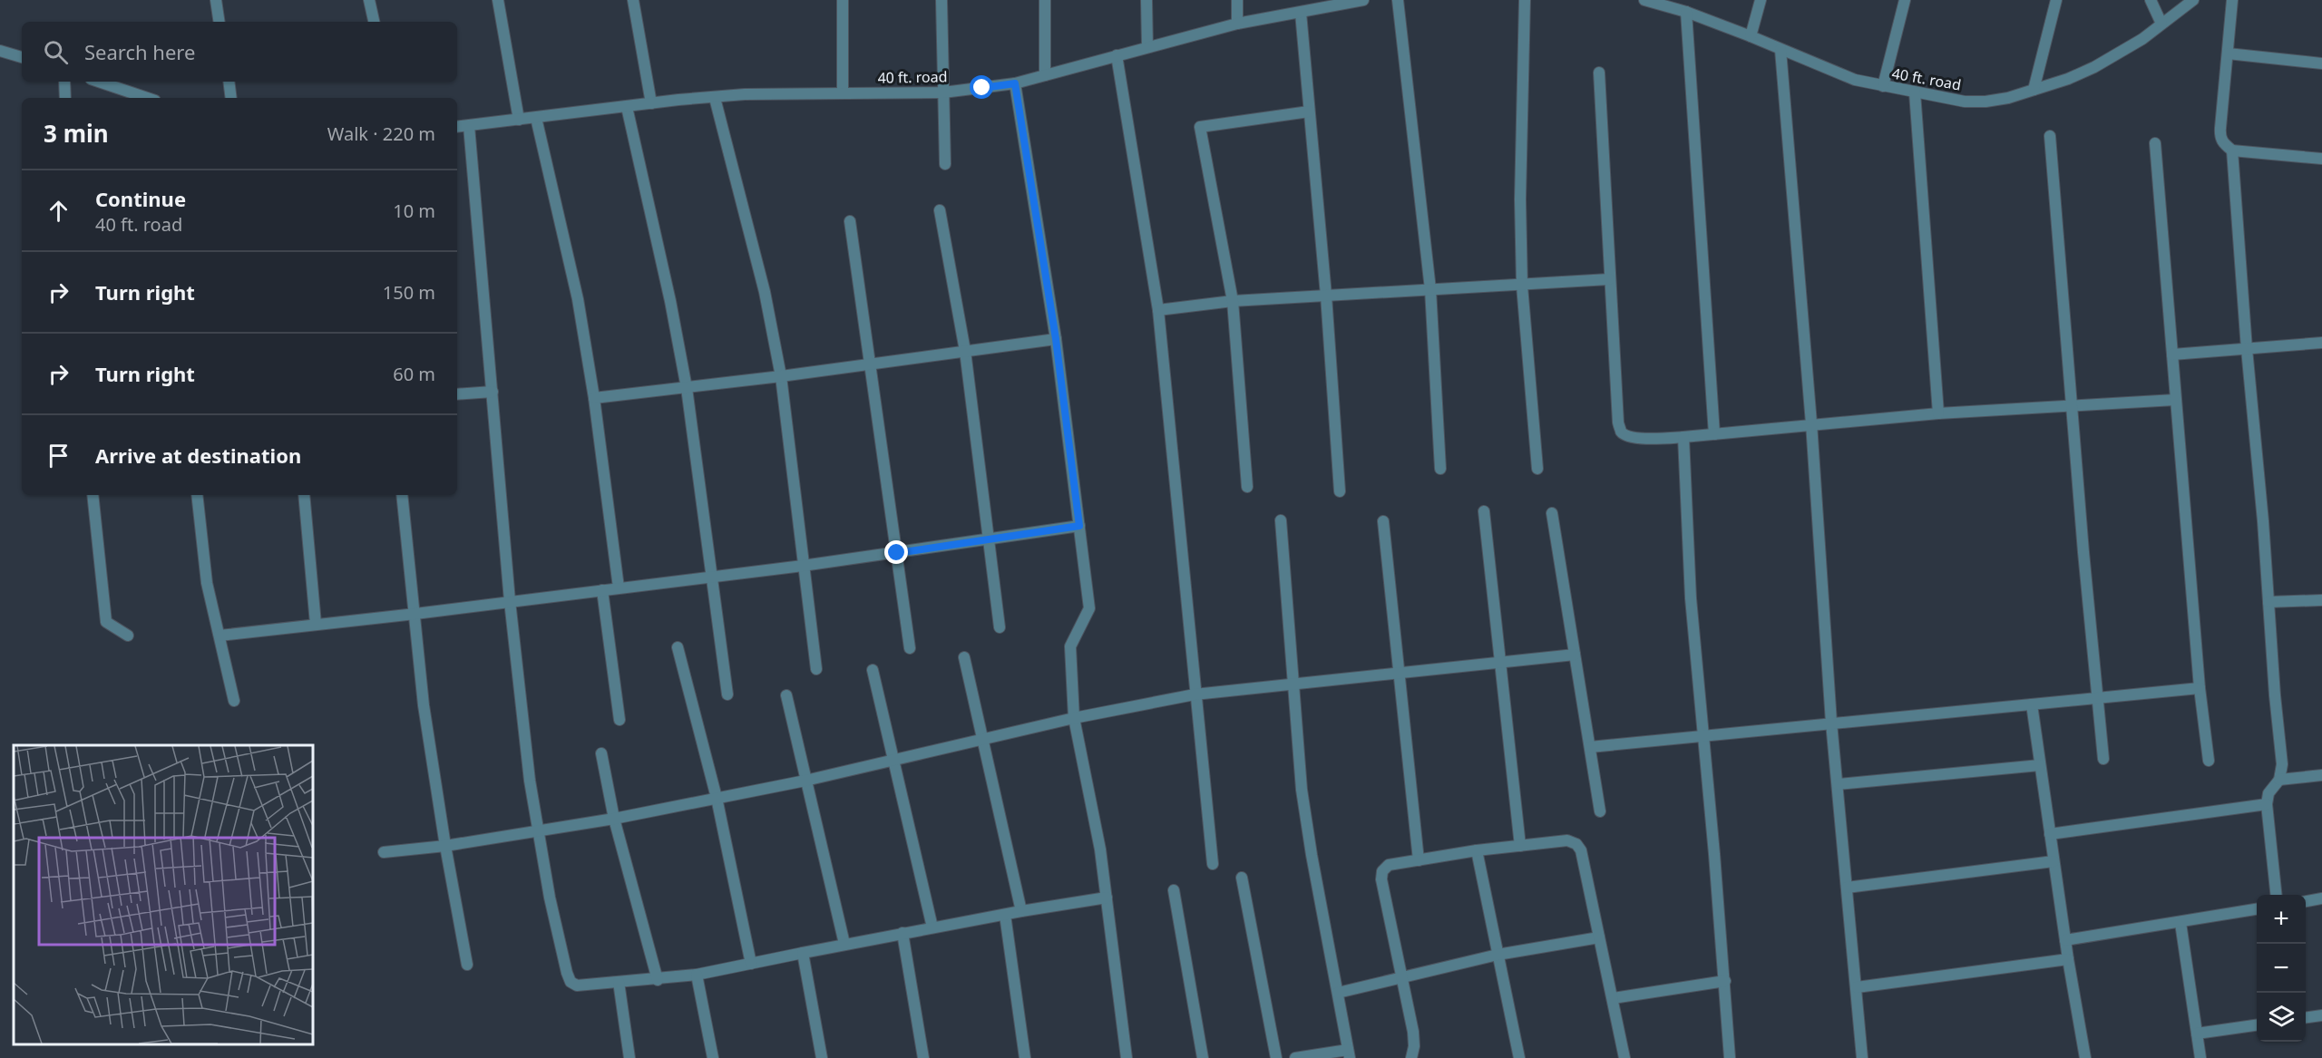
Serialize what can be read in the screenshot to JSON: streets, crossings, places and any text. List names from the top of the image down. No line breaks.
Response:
{"streets":{"street":["40 ft. road"]},"page":{"search":"Search here","heading":["3 min","Walk · 220 m"],"list":[["Continue","40 ft. road","10 m"],["Turn right","150 m"],["Turn right","60 m"],"Arrive at destination"],"map_buttons":["+","−"]}}
